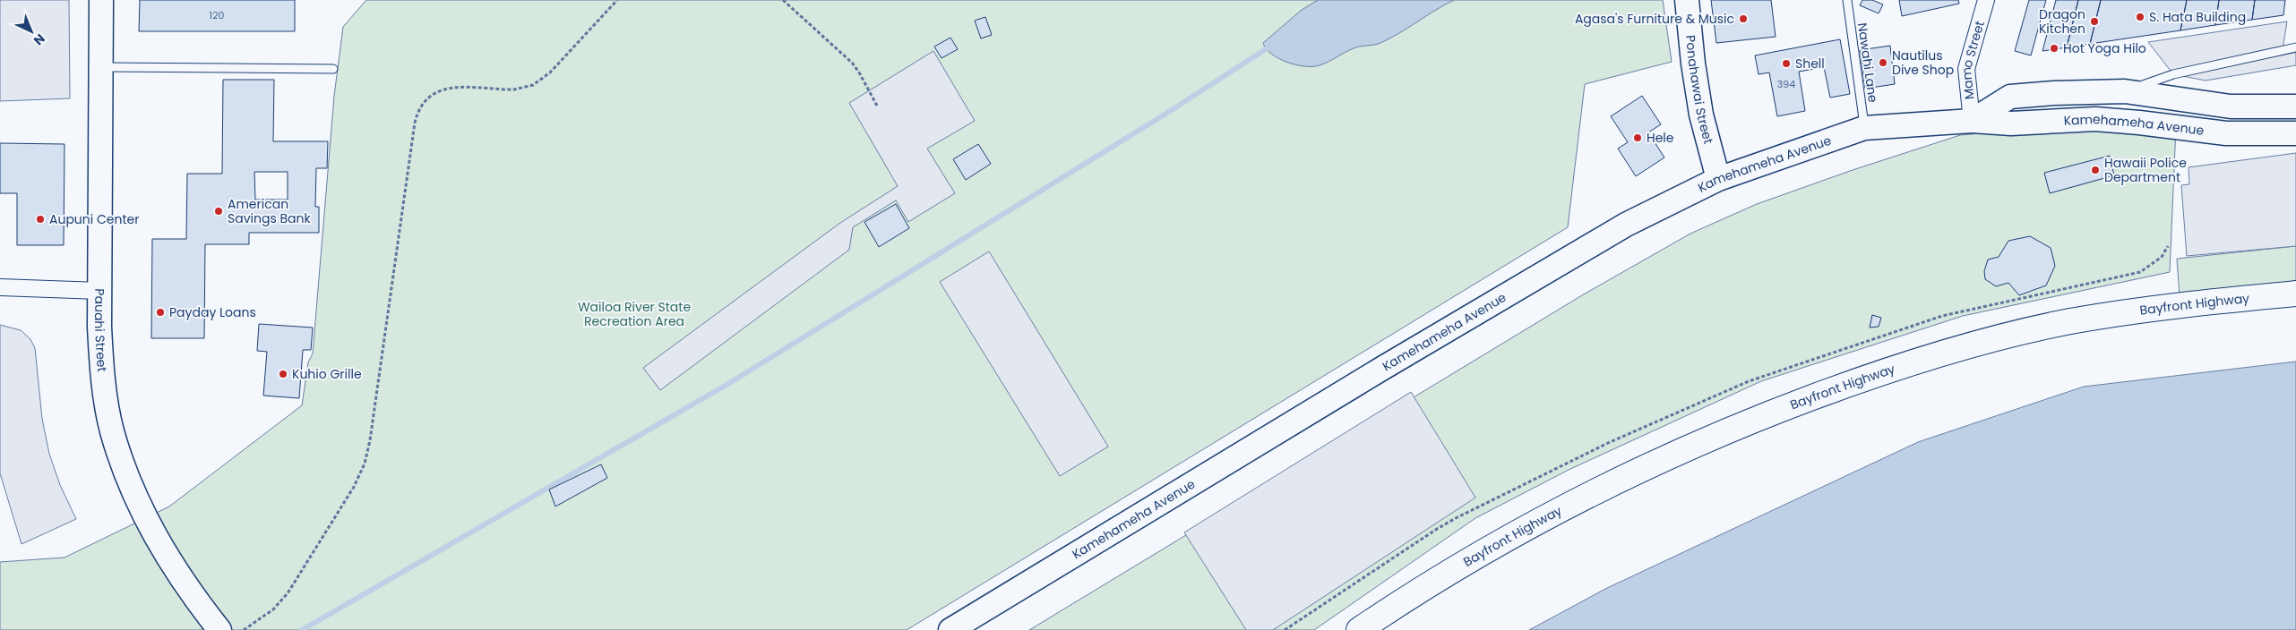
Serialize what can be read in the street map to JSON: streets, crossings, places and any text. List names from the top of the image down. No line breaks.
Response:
{"streets":{"main road":["Ponahawai Street","Kamehameha Avenue","Bayfront Highway","Pauahi Street"],"street":["Mamo Street"],"lane":["Nawahi Lane"]},"crossings":[["Mamo Street","Kamehameha Avenue"],["Nawahi Lane","Kamehameha Avenue"],["Ponahawai Street","Kamehameha Avenue"]],"parks":["Wailoa River State Recreation Area"],"places":["S. Hata Building","Agasa's Furniture & Music","Dragon Kitchen","Hot Yoga Hilo","Nautilus Dive Shop","Shell","Hele","Hawaii Police Department","American Savings Bank","Aupuni Center","Payday Loans","Kuhio Grille"],"house_numbers":["120","394"],"north":"bottom right"}
